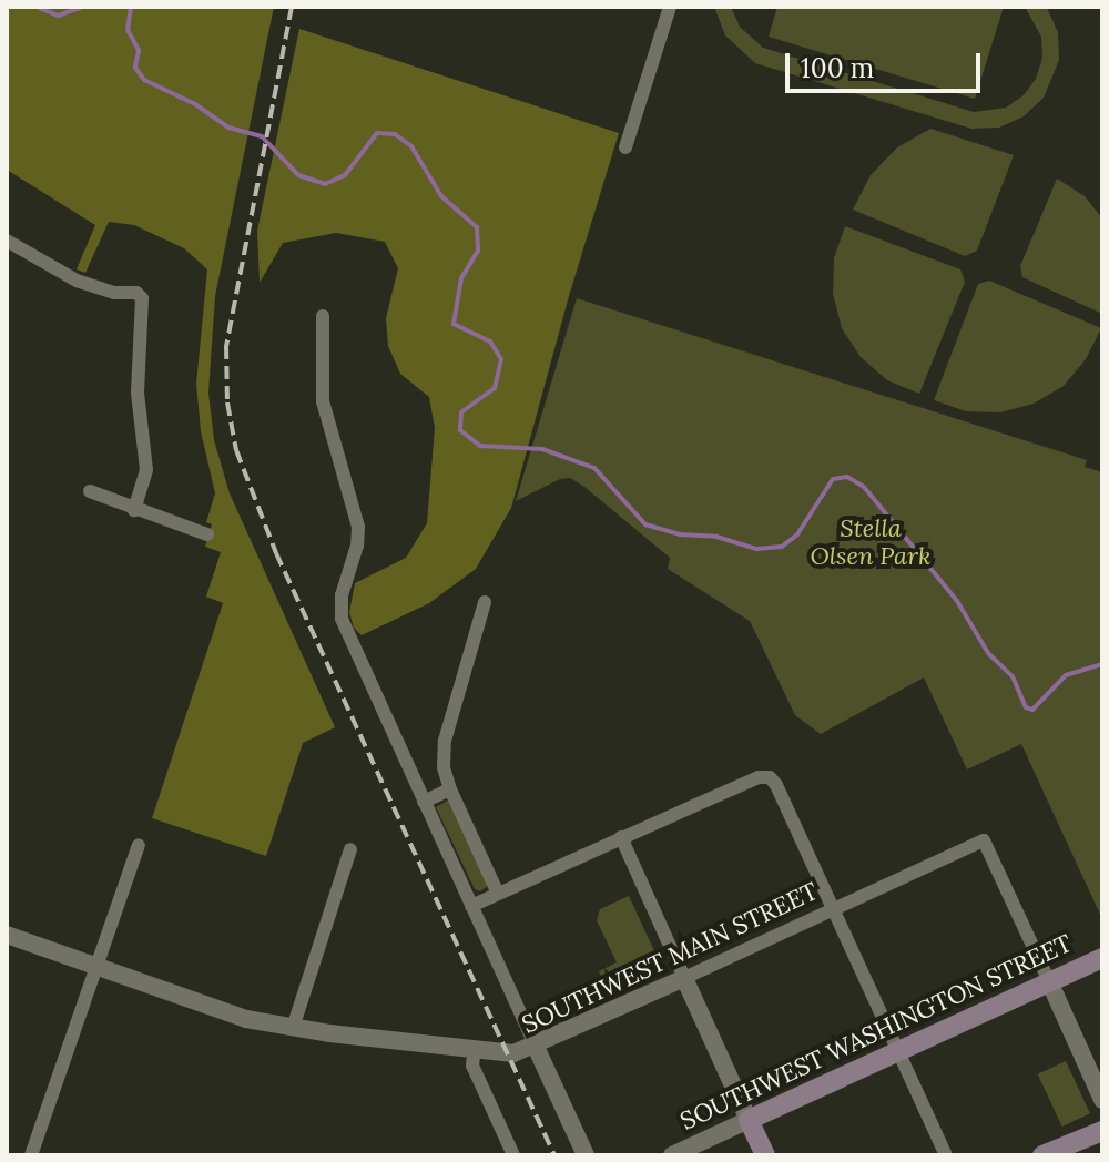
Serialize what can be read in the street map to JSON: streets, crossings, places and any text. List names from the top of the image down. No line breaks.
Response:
{"streets":{"main road":["SOUTHWEST WASHINGTON STREET"],"street":["SOUTHWEST MAIN STREET"]},"crossings":[["SOUTHWEST MAIN STREET","SOUTHWEST WASHINGTON STREET"]],"parks":["Stella Olsen Park"],"scale_bar":"100 m"}
